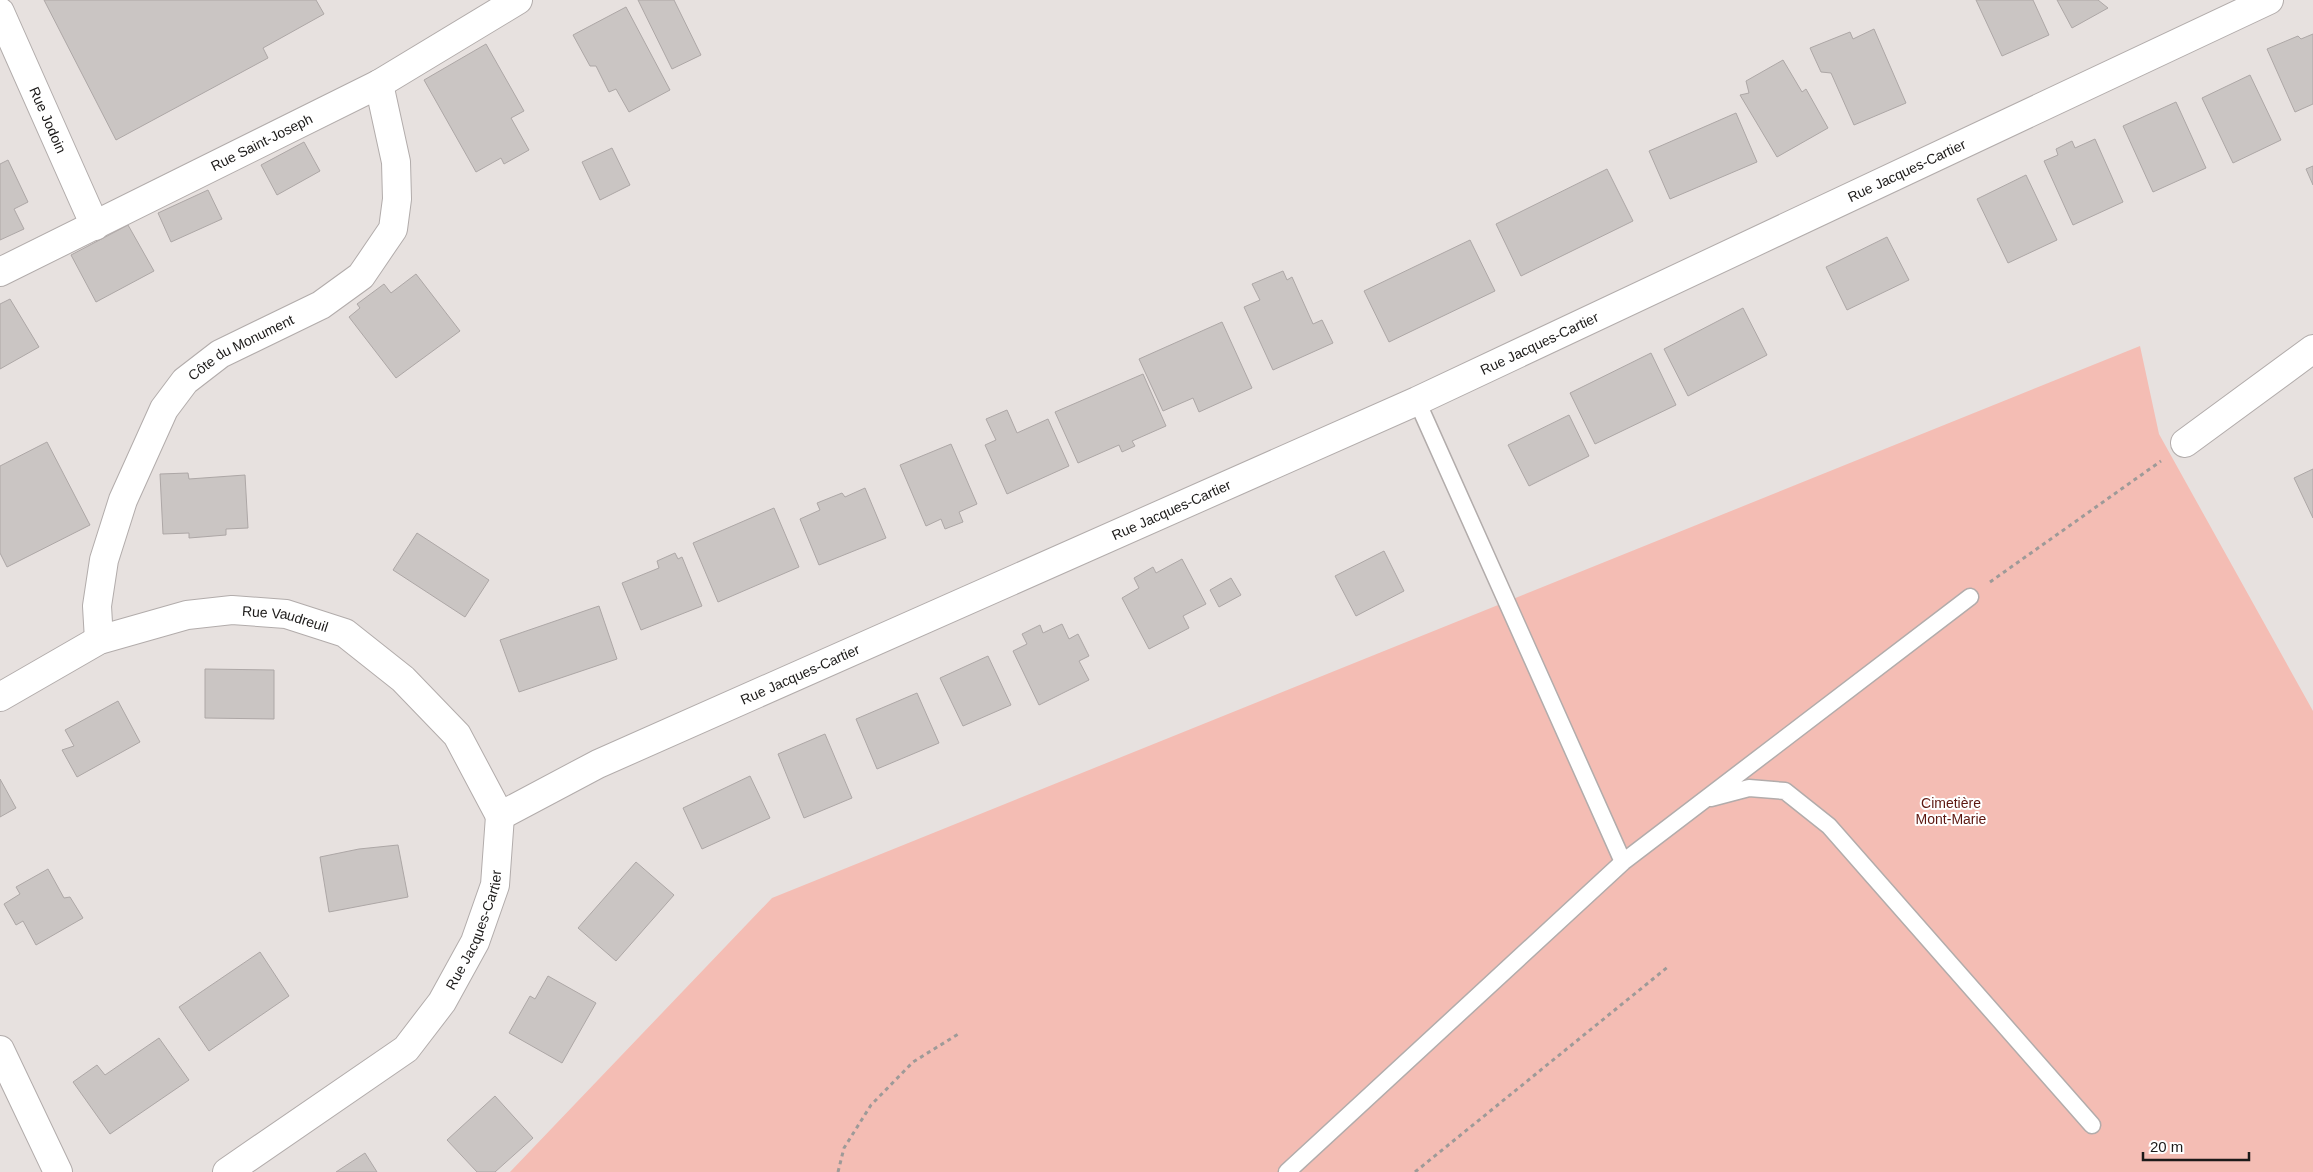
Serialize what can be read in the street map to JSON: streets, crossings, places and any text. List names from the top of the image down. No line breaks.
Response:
{"streets":{"street":["Rue Jodoin","Rue Saint-Joseph","Rue Jacques-Cartier","Côte du Monument","Rue Vaudreuil"]},"crossings":[["Rue Jodoin","Rue Saint-Joseph"],["Rue Saint-Joseph","Côte du Monument"],["Rue Jacques-Cartier","Rue Vaudreuil"],["Côte du Monument","Rue Vaudreuil"]],"parks":["Cimetière Mont-Marie"],"scale_bar":"20 m"}
